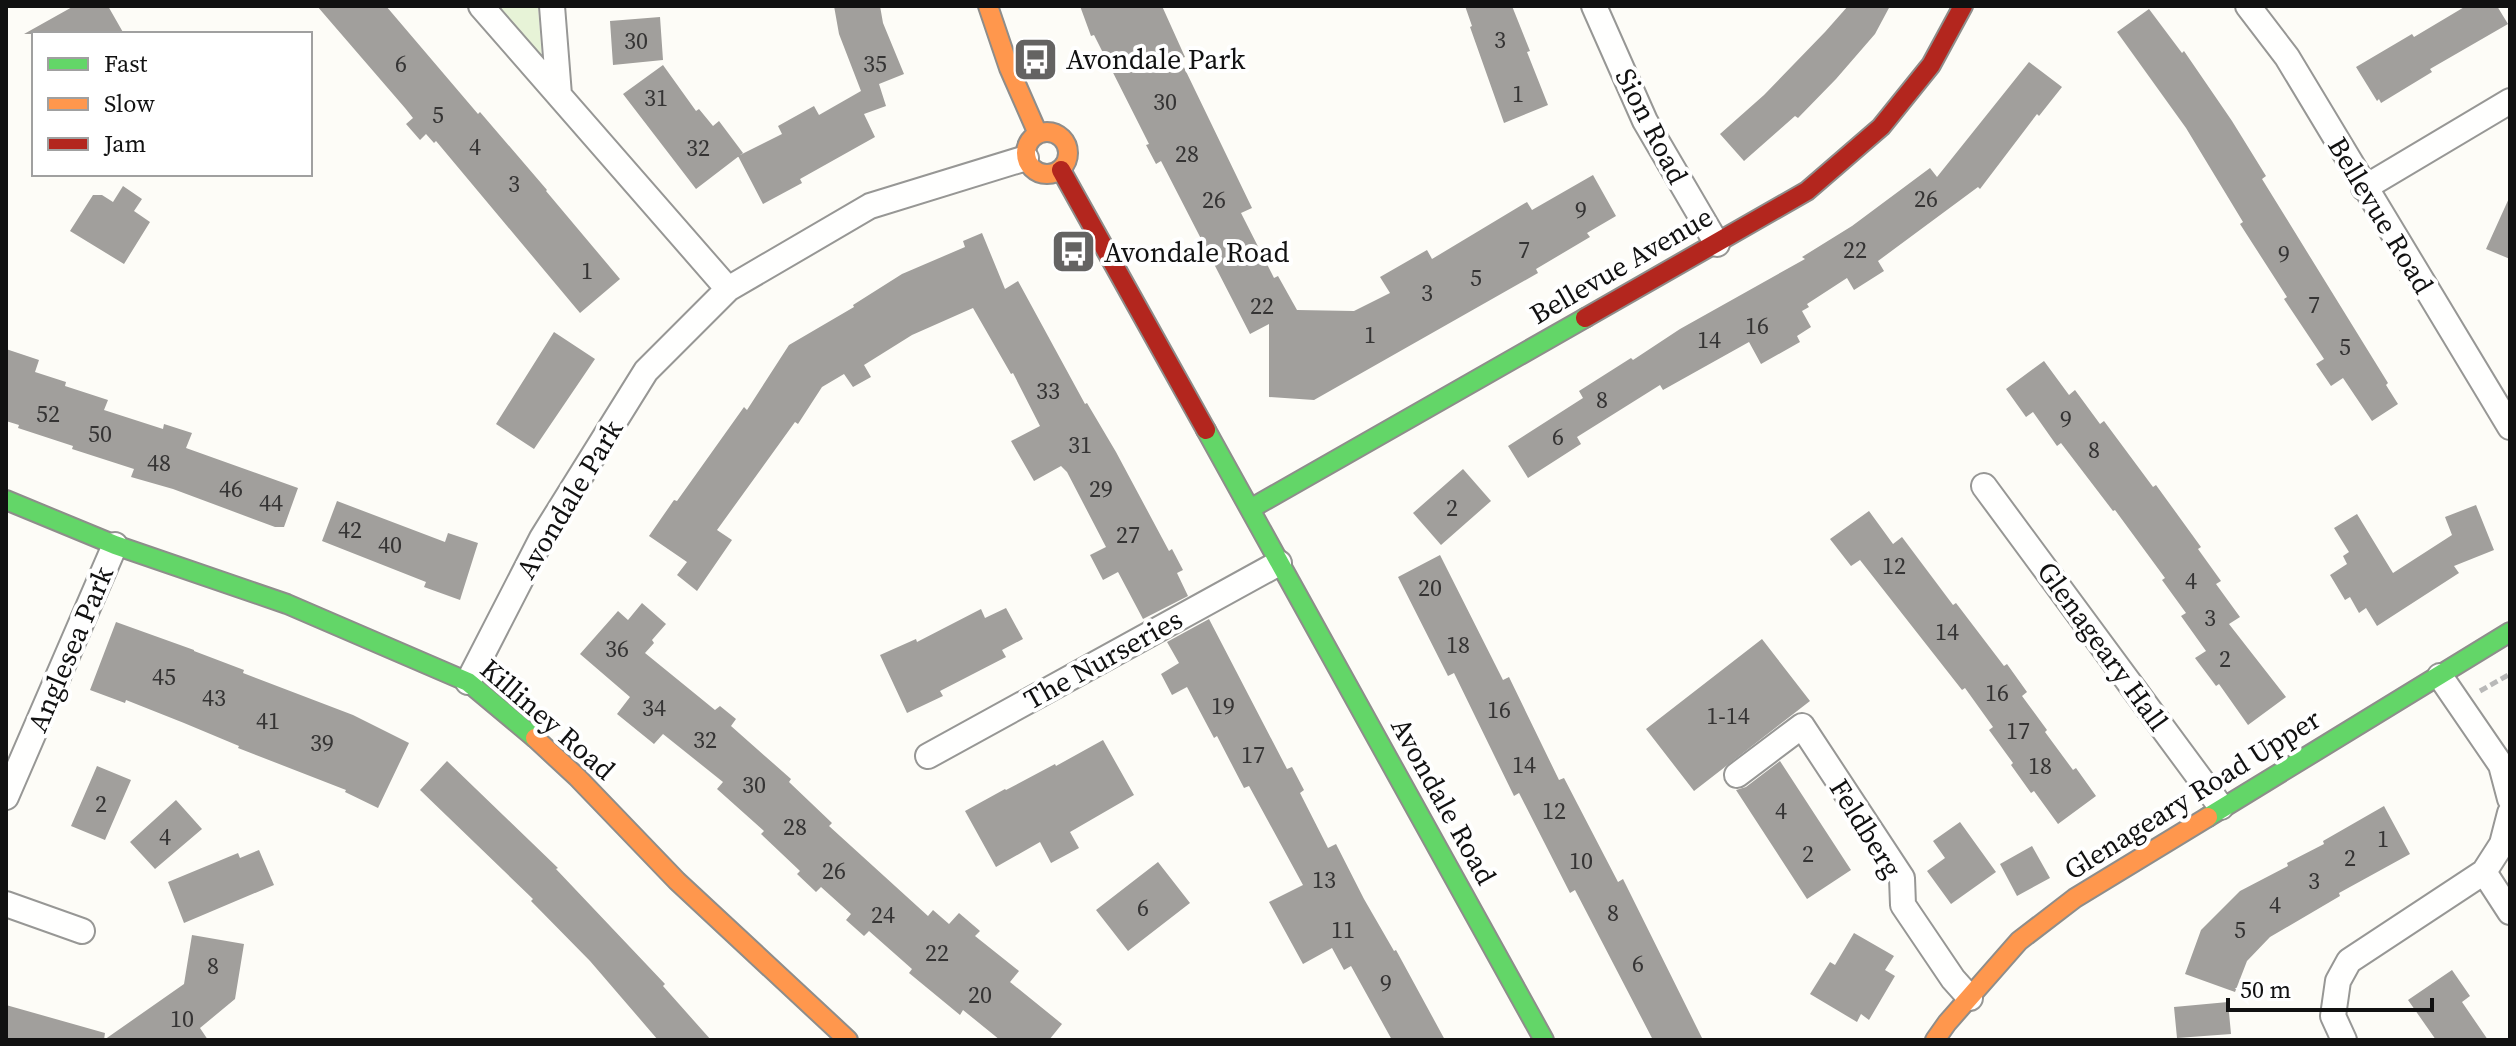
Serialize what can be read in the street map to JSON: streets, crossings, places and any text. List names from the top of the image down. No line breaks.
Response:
{"streets":{"street":["Sion Road","Bellevue Road","Bellevue Avenue","Avondale Park","Glenageary Hall","Anglesea Park","The Nurseries","Killiney Road","Glenageary Road Upper","Avondale Road","Feldberg"]},"crossings":[["Sion Road","Bellevue Avenue"],["Bellevue Avenue","Avondale Road"],["Avondale Park","Killiney Road"],["Avondale Park","Avondale Road"],["Glenageary Hall","Glenageary Road Upper"],["Anglesea Park","Killiney Road"],["The Nurseries","Avondale Road"],["Glenageary Road Upper","Feldberg"]],"places":{"bus stop":["Avondale Park","Avondale Road"]},"house_numbers":["3","30","6","35","1","31","30","5","4","32","28","3","26","26","9","7","22","9","1","5","3","7","22","16","1","14","5","33","8","52","9","50","6","31","8","48","46","29","44","2","42","27","40","12","4","20","3","14","18","36","2","45","16","43","19","34","16","1-14","41","17","32","39","17","14","18","30","2","12","4","28","4","1","2","2","10","26","13","3","4","6","8","24","11","5","22","6","8","9","20","10"],"legend":["Fast","Slow","Jam"],"scale_bar":"50 m"}
